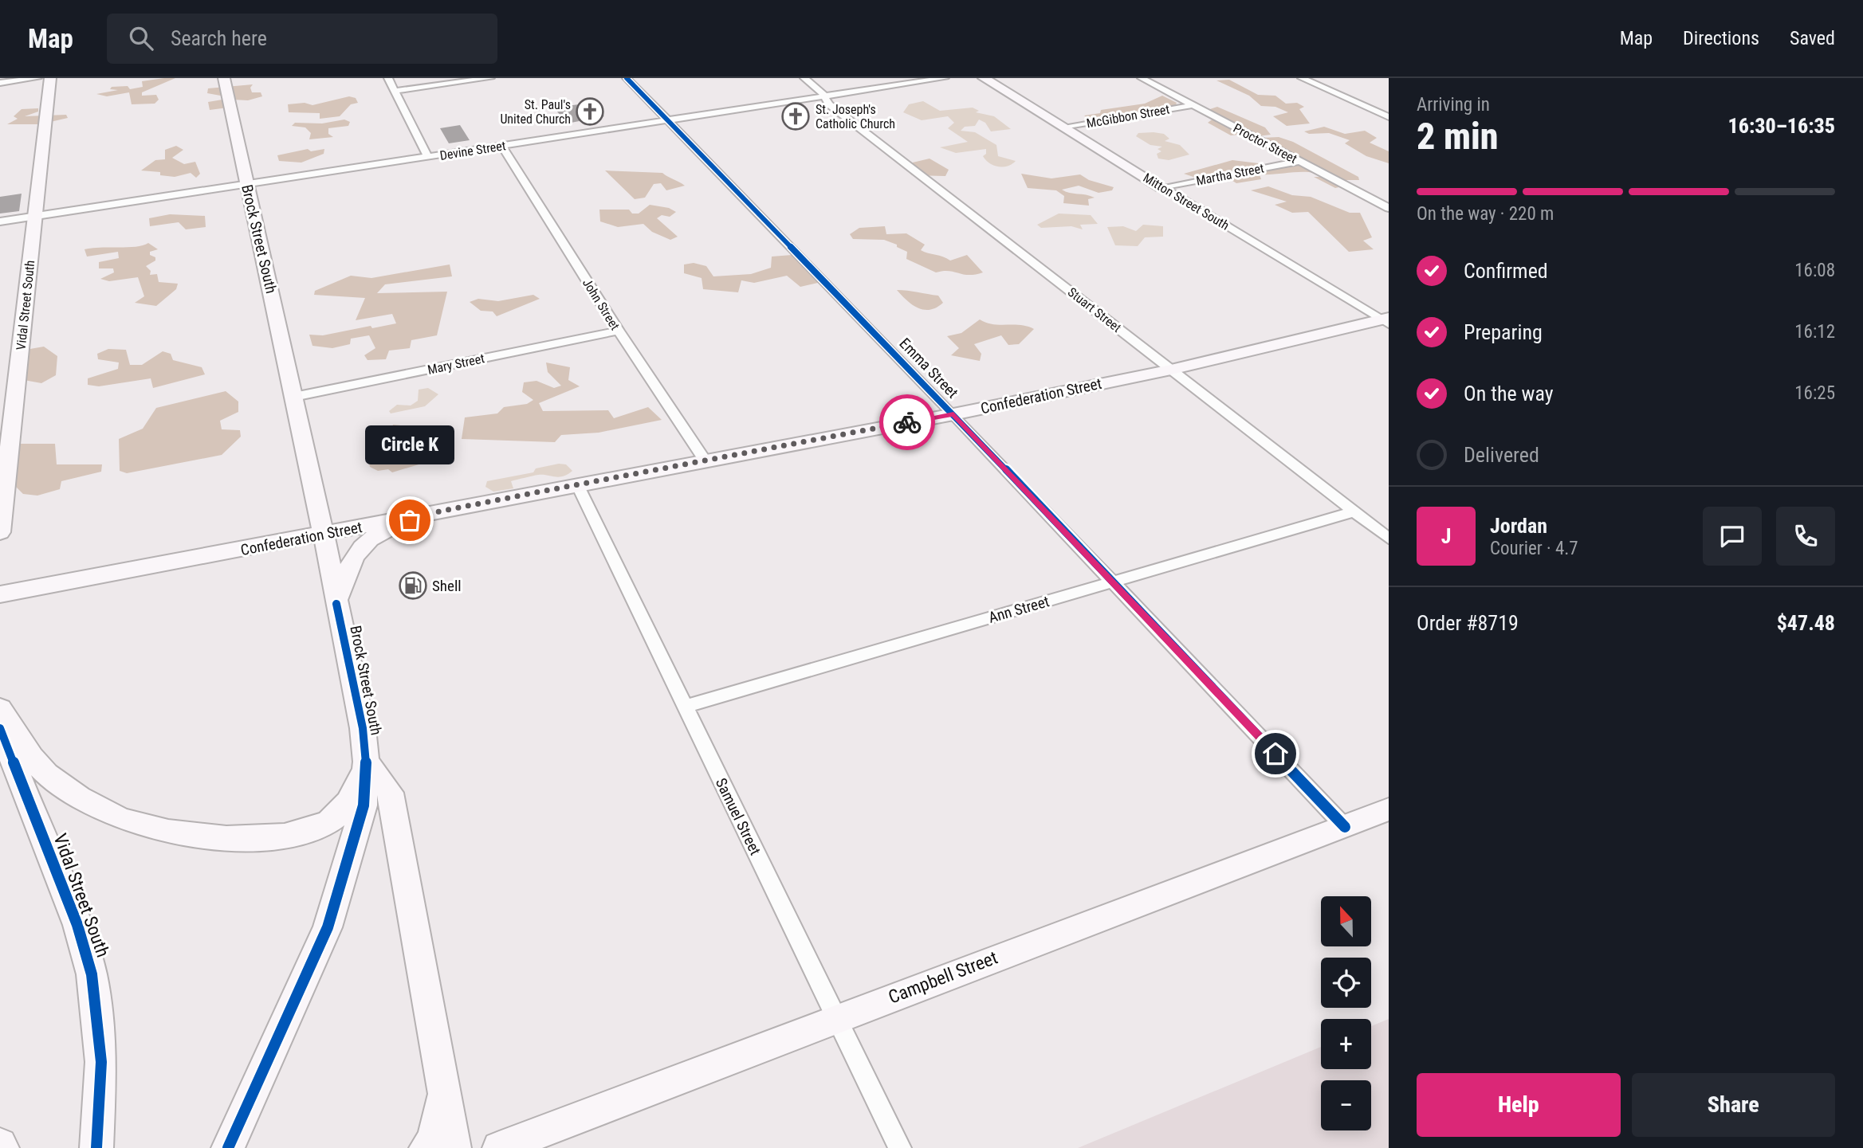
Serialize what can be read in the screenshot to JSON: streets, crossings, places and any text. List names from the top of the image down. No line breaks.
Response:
{"streets":{"main road":["Mitton Street South","Brock Street South","Vidal Street South","Confederation Street","Campbell Street"],"street":["McGibbon Street","Proctor Street","Devine Street","Martha Street","John Street","Stuart Street","Mary Street","Emma Street","Ann Street","Samuel Street"]},"crossings":[["McGibbon Street","Proctor Street"],["McGibbon Street","Mitton Street South"],["Proctor Street","Martha Street"],["Devine Street","Brock Street South"],["Devine Street","John Street"],["Devine Street","Vidal Street South"],["Devine Street","Stuart Street"],["Devine Street","Emma Street"],["Martha Street","Mitton Street South"],["Mitton Street South","Confederation Street"],["Brock Street South","Mary Street"],["Brock Street South","Confederation Street"],["John Street","Mary Street"],["John Street","Confederation Street"],["Stuart Street","Confederation Street"],["Stuart Street","Ann Street"],["Emma Street","Confederation Street"],["Emma Street","Ann Street"],["Emma Street","Campbell Street"],["Confederation Street","Samuel Street"],["Ann Street","Samuel Street"],["Samuel Street","Campbell Street"]],"places":{"church":["St. Paul's United Church","St. Joseph's Catholic Church"],"other":["Circle K"],"fuel station":["Shell"]},"north":"top","page":{"header":"Map","search":"Search here","nav":["Map","Directions","Saved"],"heading":["2 min","Arriving in","16:30–16:35"],"panel":["Jordan","Courier · 4.7","Order #8719","$47.48"],"bar":"On the way · 220 m","list":[["Confirmed","16:08"],["Preparing","16:12"],["On the way","16:25"],"Delivered"],"bubble":"Circle K","round":"J","map_buttons":["+","−"],"buttons":["Help","Share"]}}
